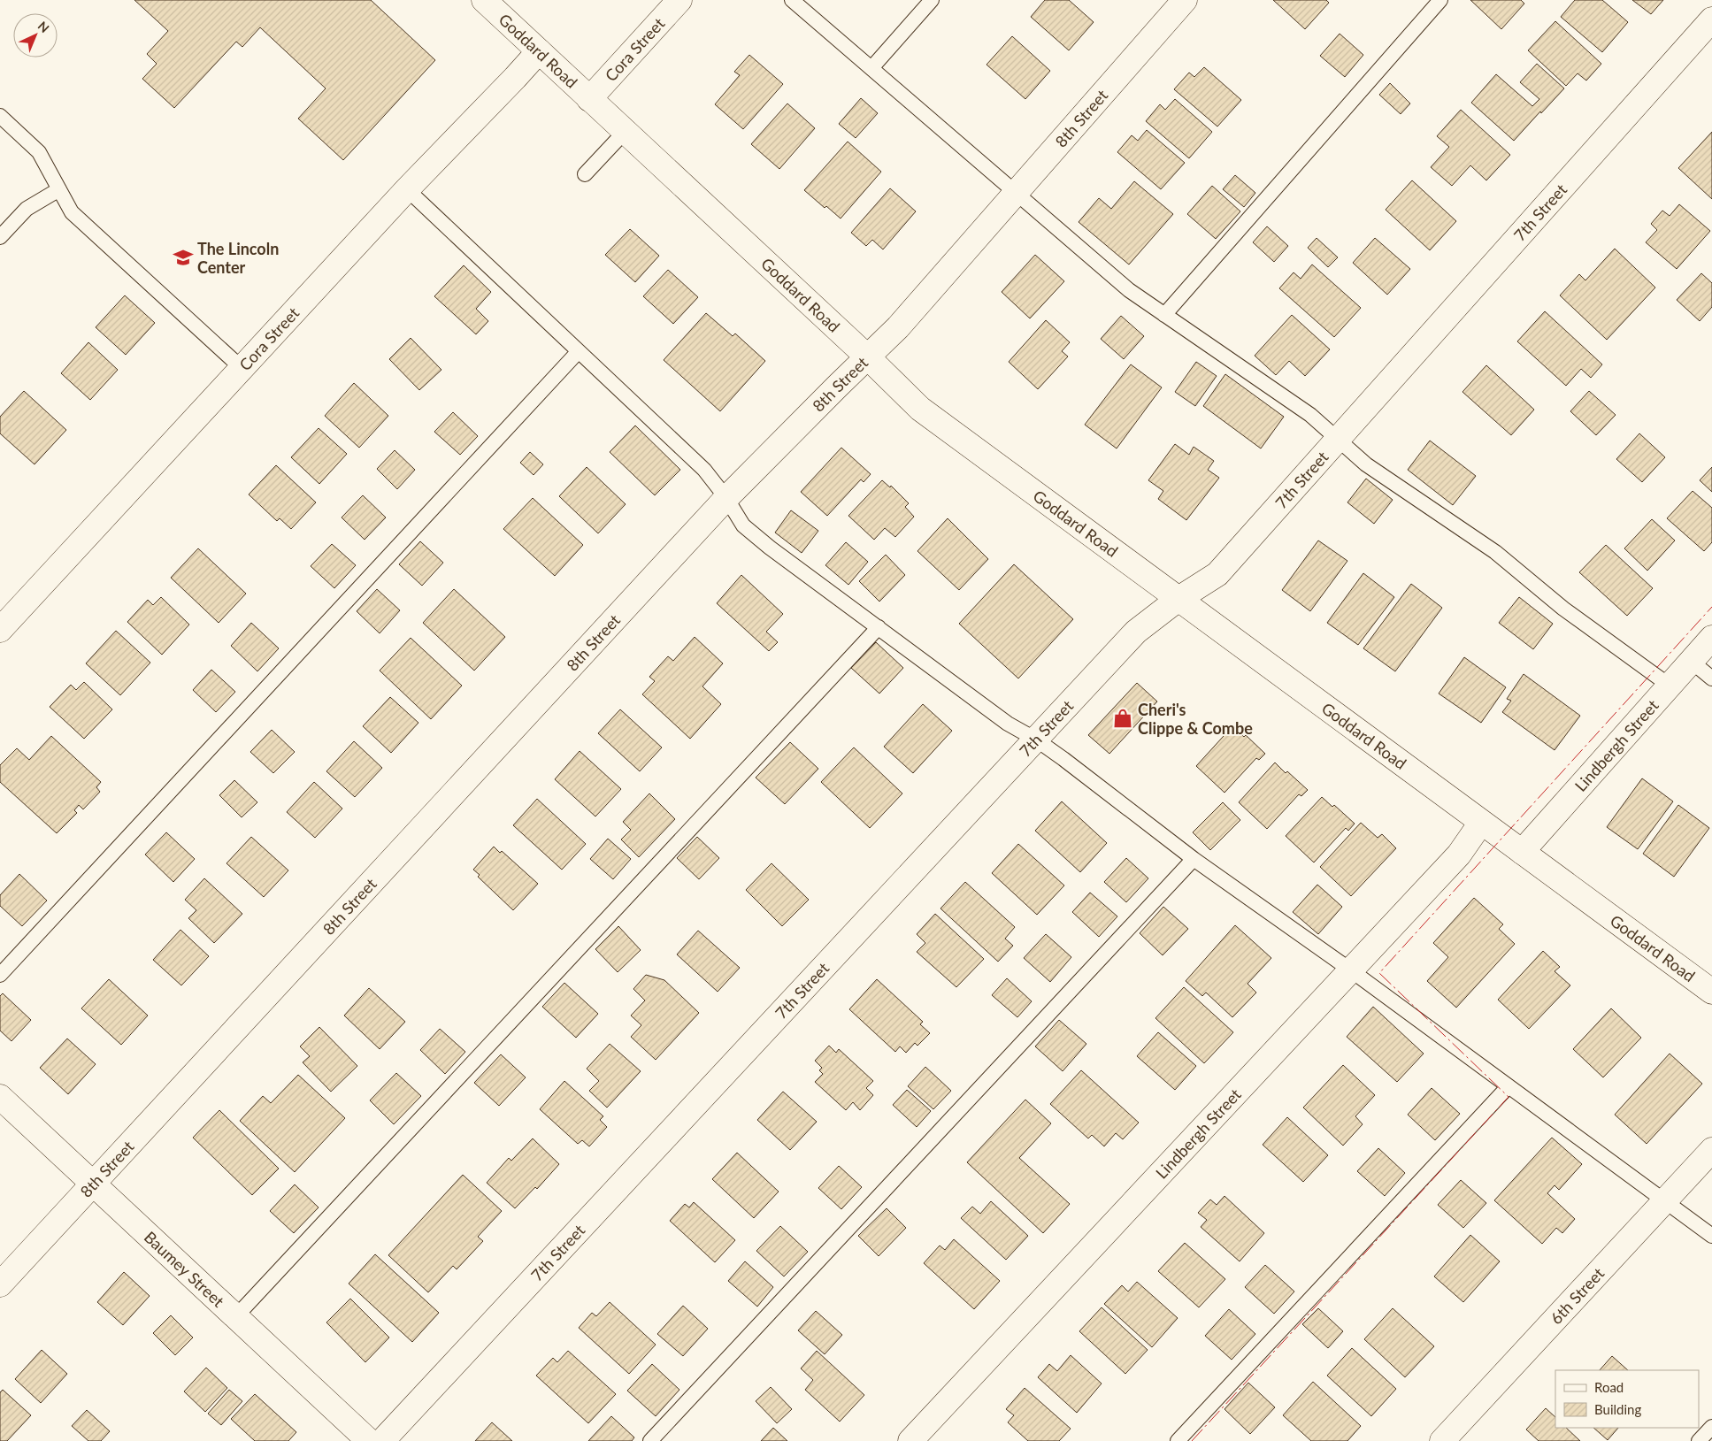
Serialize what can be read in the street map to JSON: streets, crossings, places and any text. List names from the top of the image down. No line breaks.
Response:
{"streets":{"street":["Cora Street","Goddard Road","8th Street","7th Street","Lindbergh Street","Baumey Street","6th Street"]},"crossings":[["Cora Street","Goddard Road"],["Goddard Road","8th Street"],["Goddard Road","7th Street"],["Goddard Road","Lindbergh Street"],["8th Street","Baumey Street"]],"places":{"school or university":["The Lincoln Center"],"shop":["Cheri's Clippe & Combe"]},"legend":["Road","Building"],"north":"top right"}
